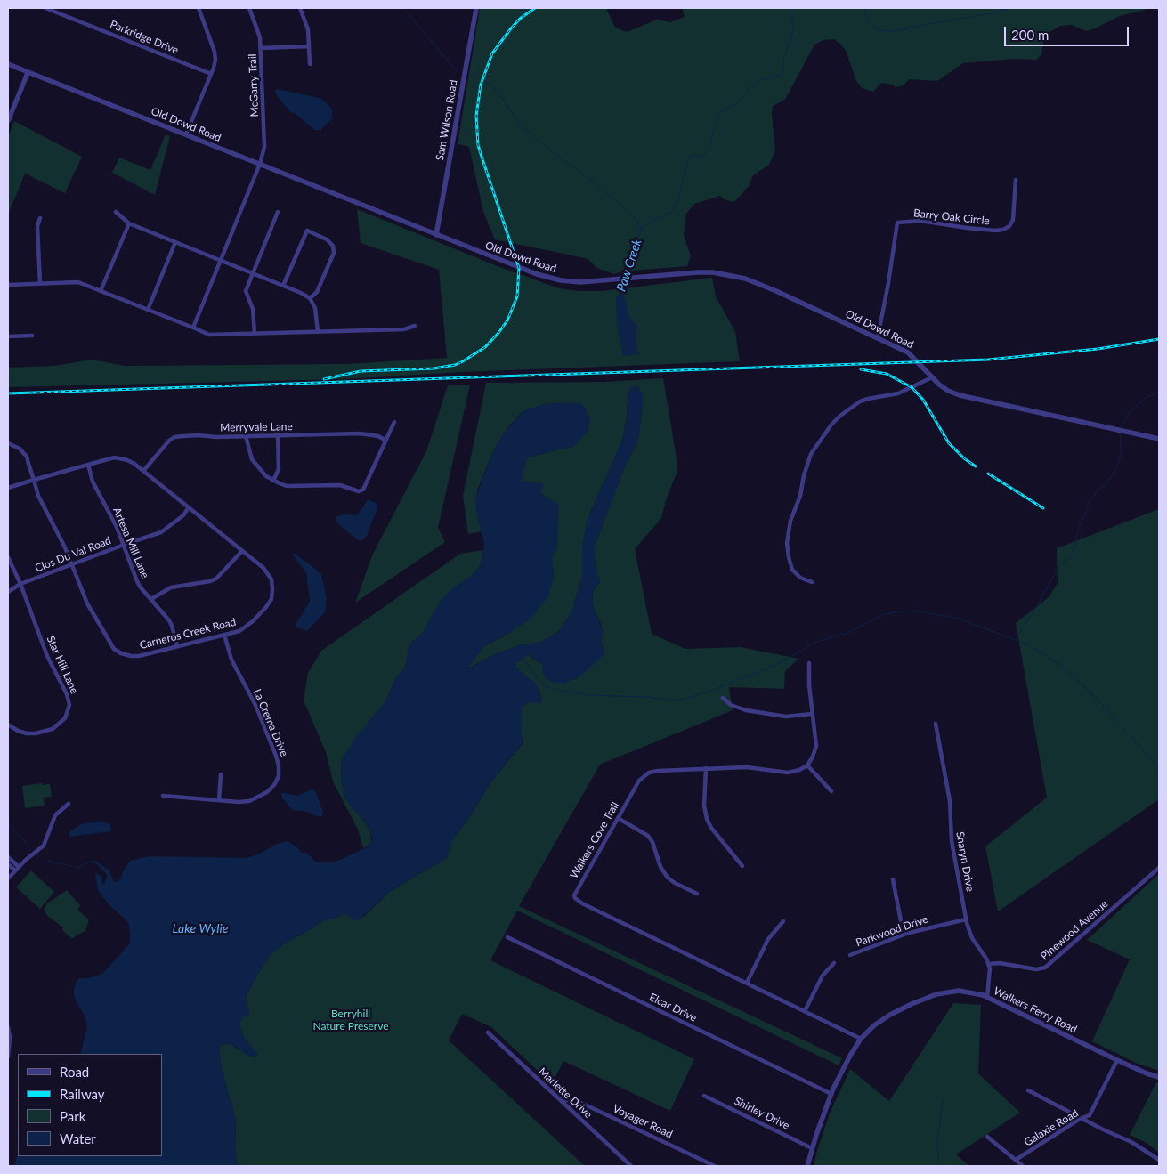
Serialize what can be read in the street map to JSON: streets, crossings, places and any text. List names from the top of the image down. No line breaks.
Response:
{"streets":{"street":["Parkridge Drive","McGarry Trail","Sam Wilson Road","Old Dowd Road","Barry Oak Circle","Merryvale Lane","Artesa Mill Lane","Clos Du Val Road","Carneros Creek Road","Star Hill Lane","La Crema Drive","Walkers Cove Trail","Sharyn Drive","Pinewood Avenue","Parkwood Drive","Elcar Drive","Walkers Ferry Road","Marlette Drive","Shirley Drive","Voyager Road","Galaxie Road"]},"crossings":[["McGarry Trail","Old Dowd Road"],["Sam Wilson Road","Old Dowd Road"],["Old Dowd Road","Barry Oak Circle"],["Merryvale Lane","Carneros Creek Road"],["Artesa Mill Lane","Clos Du Val Road"],["Artesa Mill Lane","Carneros Creek Road"],["Clos Du Val Road","Carneros Creek Road"],["Clos Du Val Road","Star Hill Lane"],["Carneros Creek Road","La Crema Drive"],["Walkers Cove Trail","Walkers Ferry Road"],["Sharyn Drive","Pinewood Avenue"],["Sharyn Drive","Parkwood Drive"],["Elcar Drive","Walkers Ferry Road"],["Walkers Ferry Road","Shirley Drive"],["Walkers Ferry Road","Galaxie Road"],["Marlette Drive","Voyager Road"]],"water":["Paw Creek","Lake Wylie"],"parks":["Berryhill Nature Preserve"],"legend":["Road","Railway","Park","Water"],"scale_bar":"200 m"}
